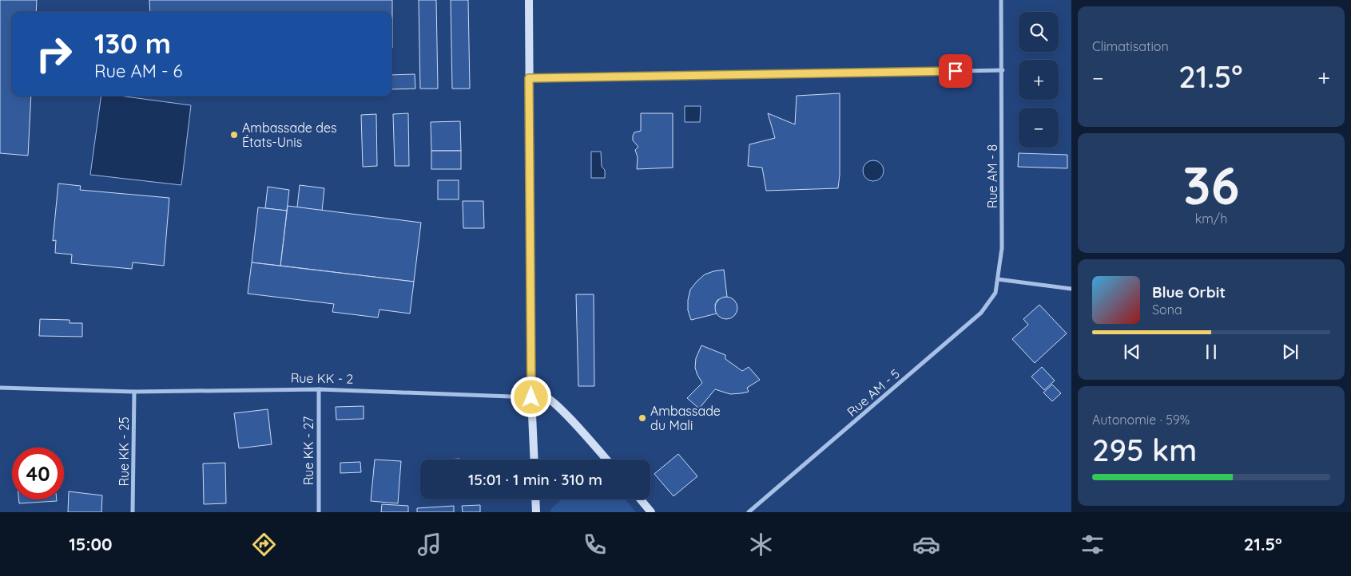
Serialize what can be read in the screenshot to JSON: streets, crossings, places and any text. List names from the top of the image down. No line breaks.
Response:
{"streets":{"street":["Rue AM - 8","Rue KK - 2","Rue AM - 5","Rue KK - 27","Rue KK - 25"]},"crossings":[["Rue AM - 8","Rue AM - 5"],["Rue KK - 2","Rue KK - 27"],["Rue KK - 2","Rue KK - 25"]],"places":["Ambassade des États-Unis","Ambassade du Mali"],"page":{"tile":["Climatisation",["36","km/h"],["Autonomie · 59%","295 km"]],"map_buttons":["+","−"],"turn":["130 m","Rue AM - 6"],"heat":["−","21.5°","+"],"song":["Blue Orbit","Sona"],"limit":"40","trip":"15:01 · 1 min · 310 m","tabs":["15:00","21.5°"]}}
